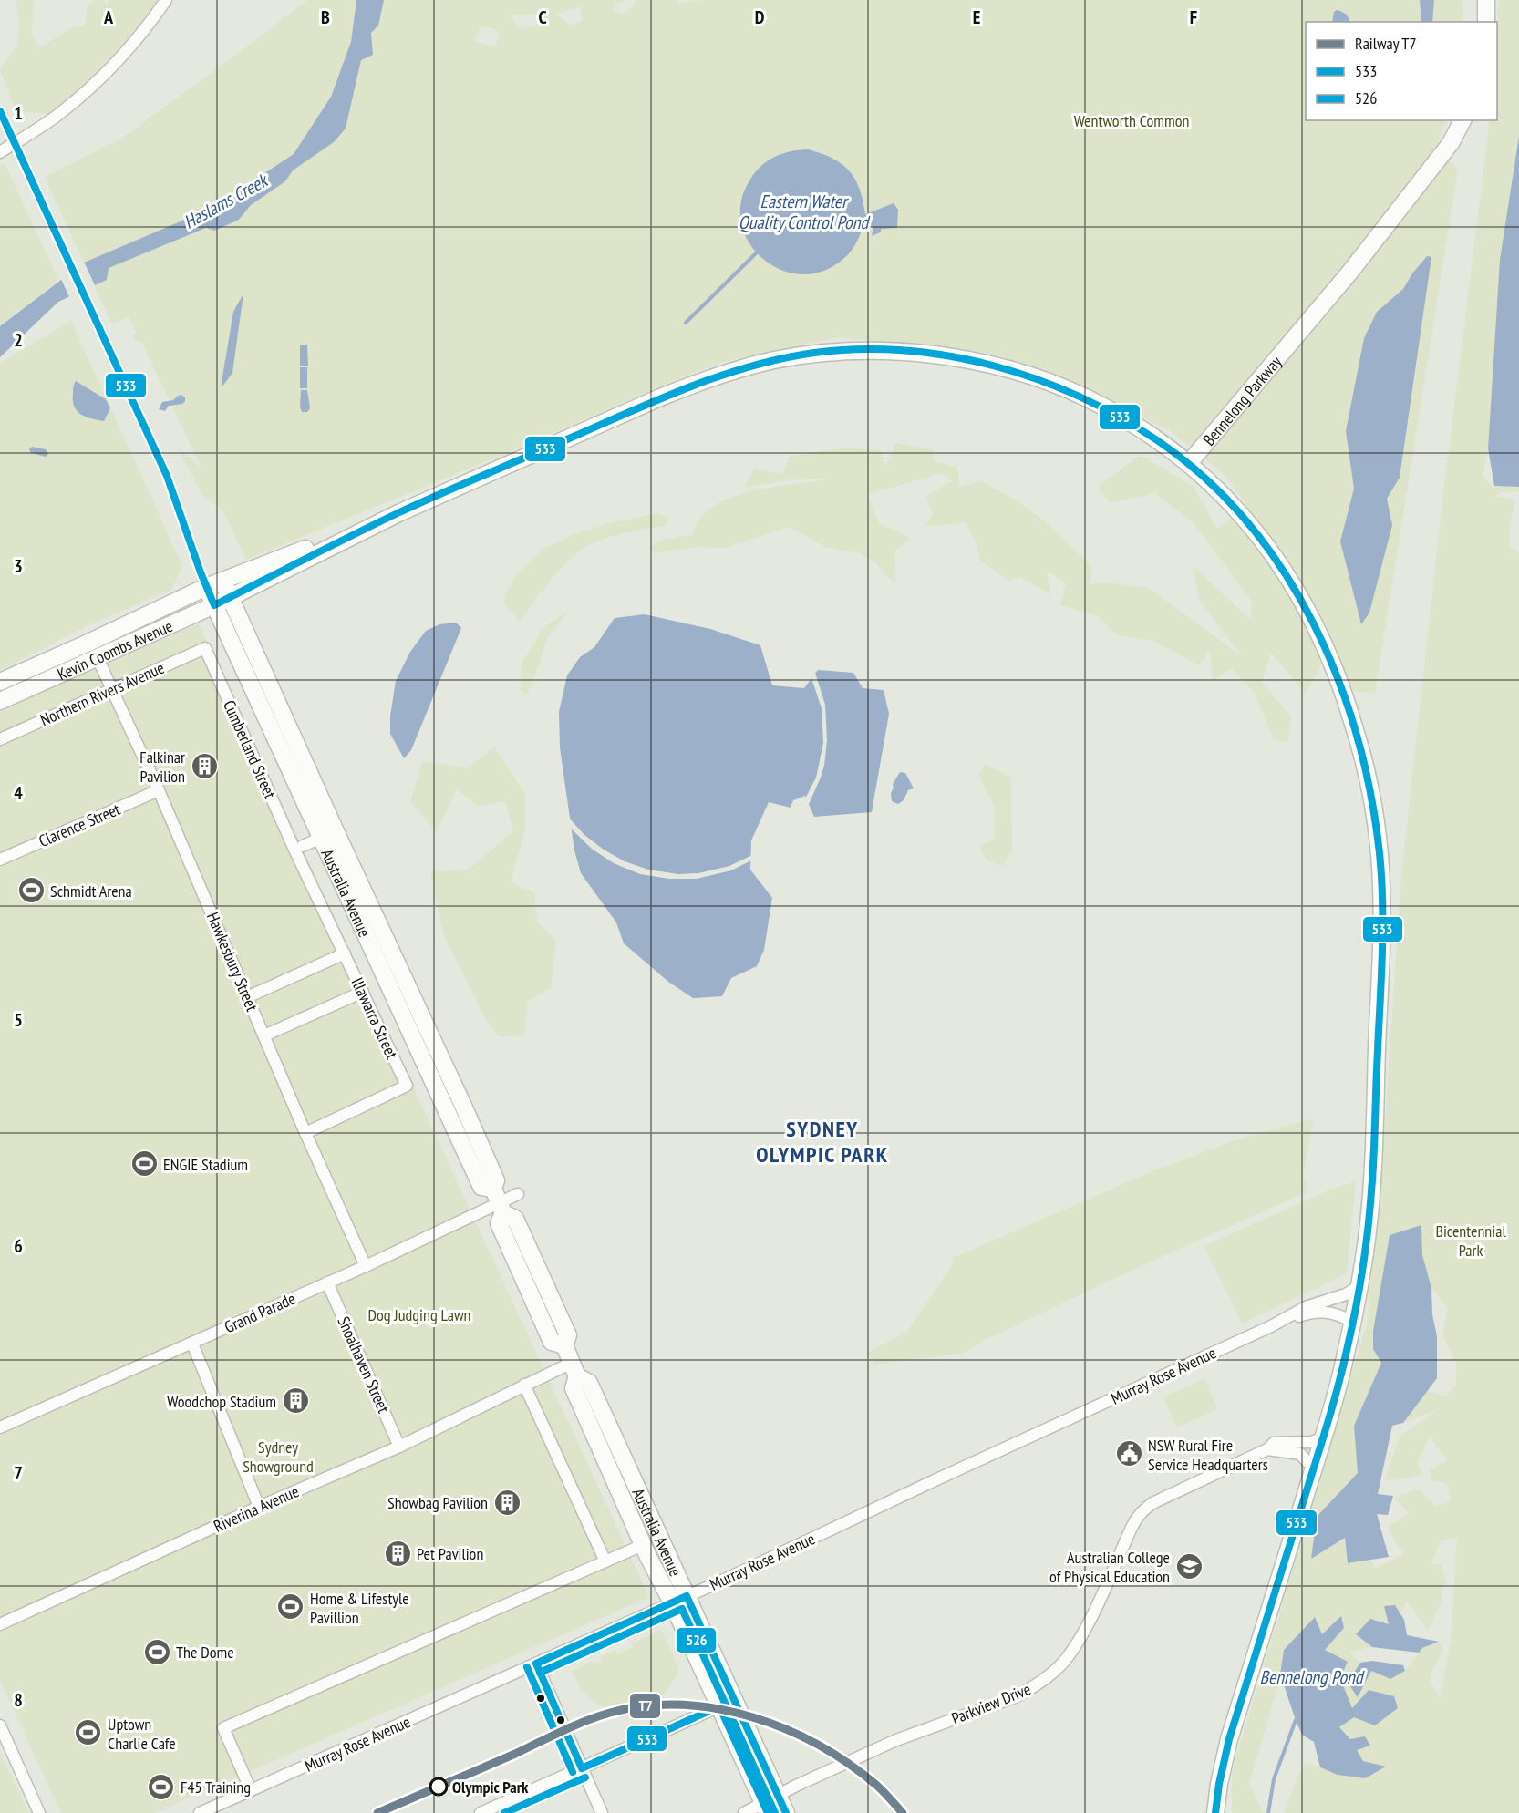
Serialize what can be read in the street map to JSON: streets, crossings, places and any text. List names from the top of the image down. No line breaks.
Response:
{"streets":{"street":["Bennelong Parkway","Kevin Coombs Avenue","Northern Rivers Avenue","Cumberland Street","Clarence Street","Australia Avenue","Hawkesbury Street","Illawarra Street","Grand Parade","Shoalhaven Street","Murray Rose Avenue","Riverina Avenue","Parkview Drive"]},"crossings":[["Kevin Coombs Avenue","Australia Avenue"],["Kevin Coombs Avenue","Hawkesbury Street"],["Northern Rivers Avenue","Cumberland Street"],["Northern Rivers Avenue","Hawkesbury Street"],["Cumberland Street","Illawarra Street"],["Clarence Street","Hawkesbury Street"],["Australia Avenue","Grand Parade"],["Australia Avenue","Murray Rose Avenue"],["Australia Avenue","Riverina Avenue"],["Australia Avenue","Parkview Drive"],["Hawkesbury Street","Illawarra Street"],["Hawkesbury Street","Grand Parade"],["Grand Parade","Shoalhaven Street"],["Shoalhaven Street","Riverina Avenue"]],"districts":["SYDNEY OLYMPIC PARK"],"water":["Haslams Creek","Eastern Water Quality Control Pond","Bennelong Pond"],"parks":["Wentworth Common","Bicentennial Park","Dog Judging Lawn","Sydney Showground"],"places":{"building":["Falkinar Pavilion","Woodchop Stadium","Showbag Pavilion","Pet Pavilion"],"sports":["Schmidt Arena","ENGIE Stadium","Home & Lifestyle Pavillion","The Dome","Uptown Charlie Cafe","F45 Training"],"public building":["NSW Rural Fire Service Headquarters"],"school or university":["Australian College of Physical Education"],"other":["Olympic Park"]},"lines":["transit line 533","transit line 526","rail line T7"],"legend":["Railway T7","533","526"],"grid":{"columns":["A","B","C","D","E","F"],"rows":["1","2","3","4","5","6","7","8"]}}
